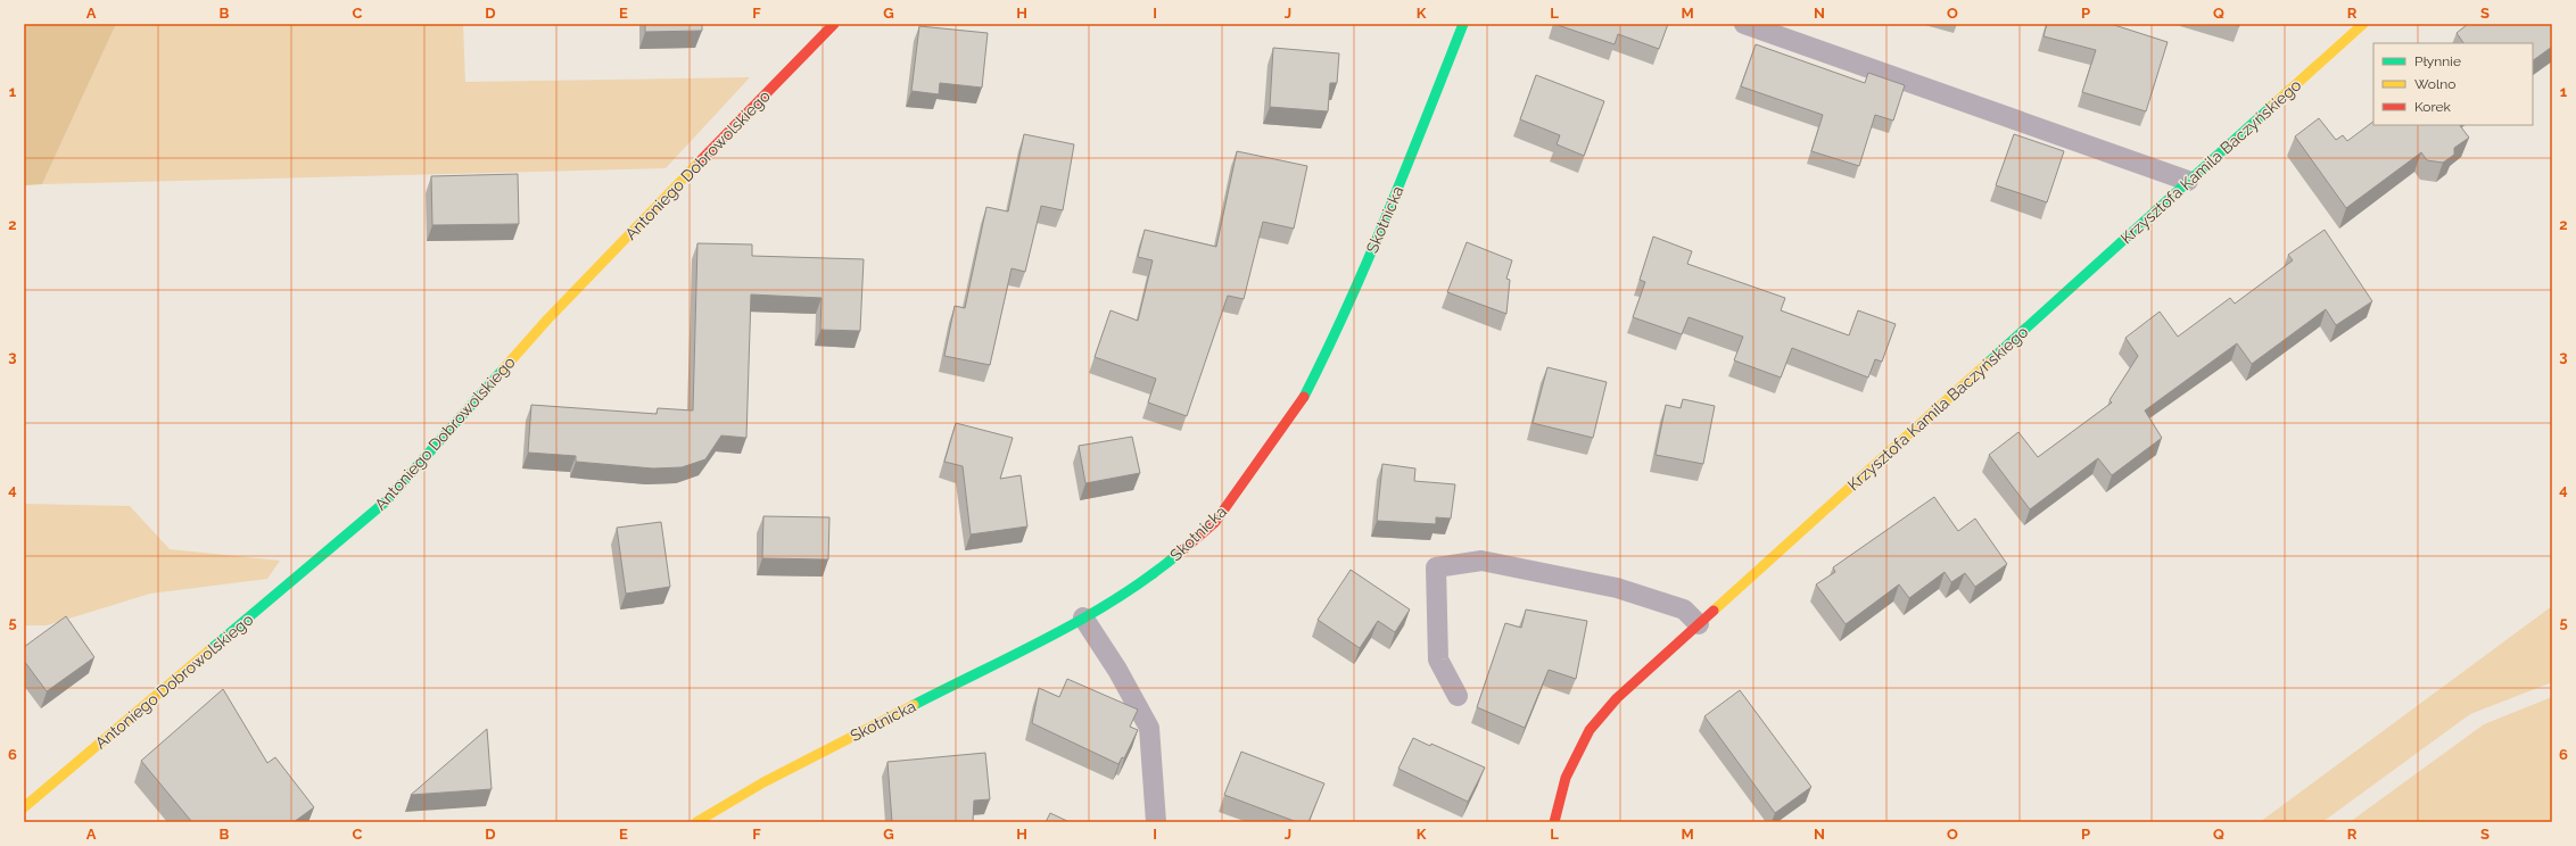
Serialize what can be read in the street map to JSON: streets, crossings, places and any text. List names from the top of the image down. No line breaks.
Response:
{"streets":{"street":["Krzysztofa Kamila Baczyńskiego","Antoniego Dobrowolskiego","Skotnicka"]},"legend":["Płynnie","Wolno","Korek"],"grid":{"columns":["A","B","C","D","E","F","G","H","I","J","K","L","M","N","O","P","Q","R","S"],"rows":["1","2","3","4","5","6"]}}
